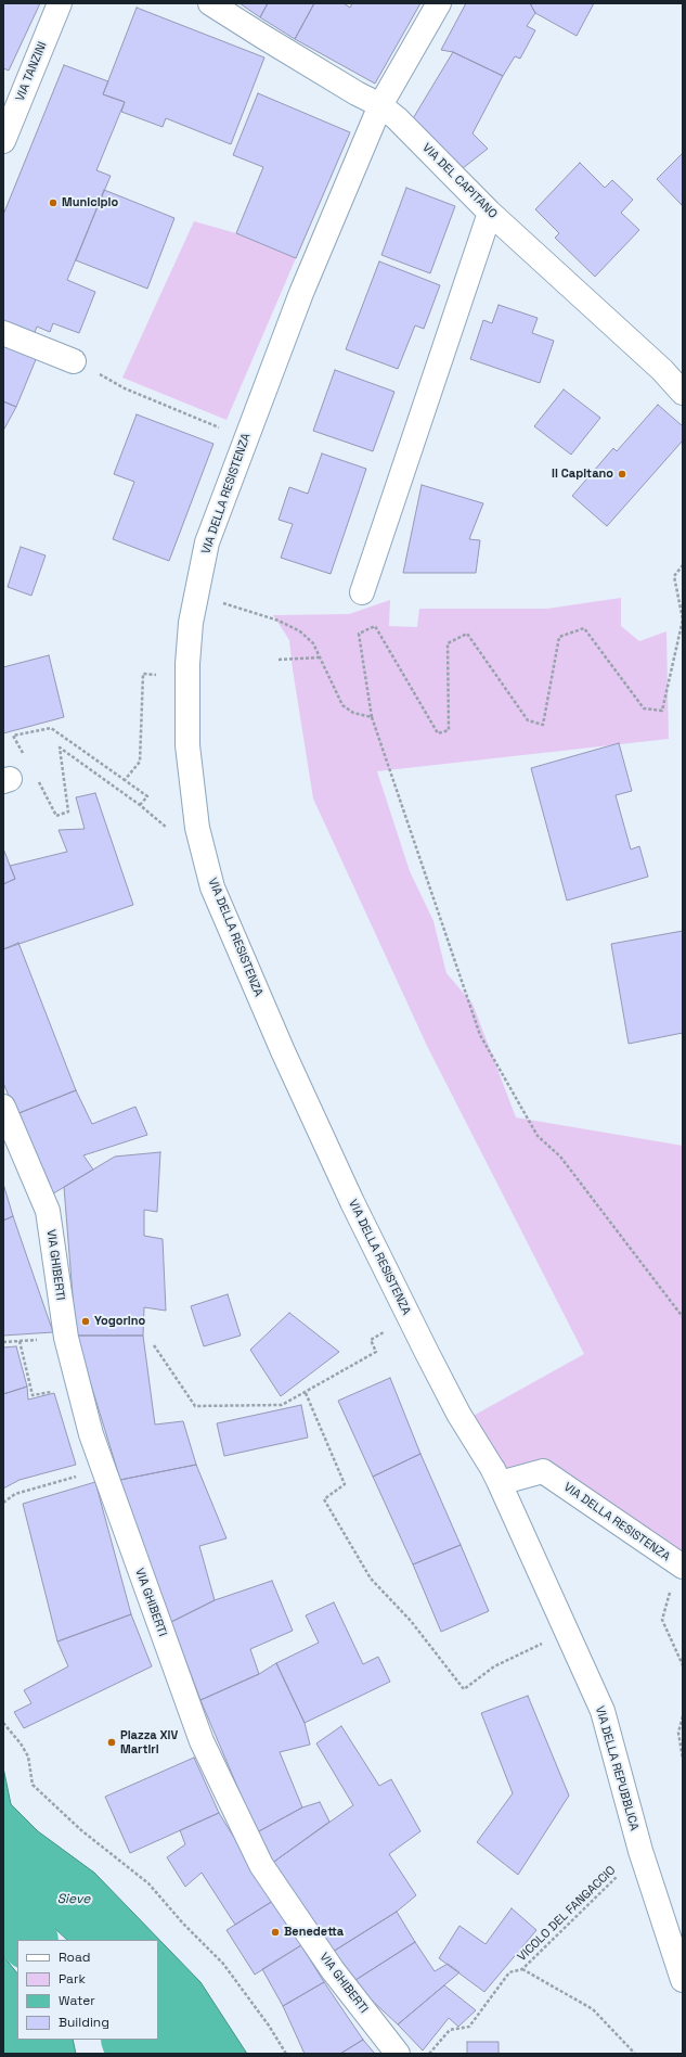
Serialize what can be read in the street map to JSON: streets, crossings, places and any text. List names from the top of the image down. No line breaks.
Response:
{"streets":{"street":["VIA TANZINI","VIA DEL CAPITANO","VIA DELLA RESISTENZA","VIA GHIBERTI","VIA DELLA REPUBBLICA"],"path":["VICOLO DEL FANGACCIO"]},"crossings":[["VIA DEL CAPITANO","VIA DELLA RESISTENZA"],["VIA DELLA RESISTENZA","VIA DELLA REPUBBLICA"]],"water":["Sieve"],"places":["Municipio","Il Capitano","Yogorino","Piazza XIV Martiri","Benedetta"],"legend":["Road","Park","Water","Building"]}
